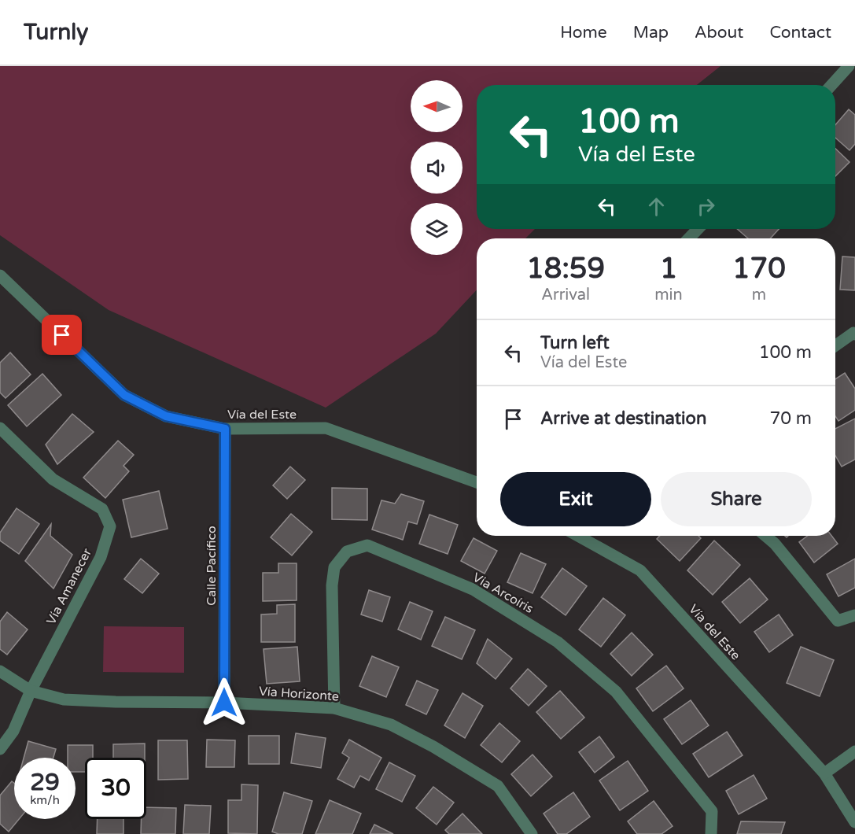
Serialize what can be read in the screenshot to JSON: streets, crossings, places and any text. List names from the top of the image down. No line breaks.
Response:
{"streets":{"street":["Vía del Este","Calle Pacífico","Vía Amanecer","Vía Arcoíris","Vía Horizonte"]},"crossings":[["Vía del Este","Calle Pacífico"],["Calle Pacífico","Vía Horizonte"],["Vía Amanecer","Vía Horizonte"],["Vía Arcoíris","Vía Horizonte"]],"north":"left","page":{"header":"Turnly","nav":["Home","Map","About","Contact"],"turn":["100 m","Vía del Este"],"eta":["18:59","Arrival","1","min","170","m"],"list":[{"name":"Turn left","note":"Vía del Este","value":"100 m"},{"name":"Arrive at destination","value":"70 m"}],"buttons":["Exit","Share"],"speed":"29 km/h","limit":"30"}}
